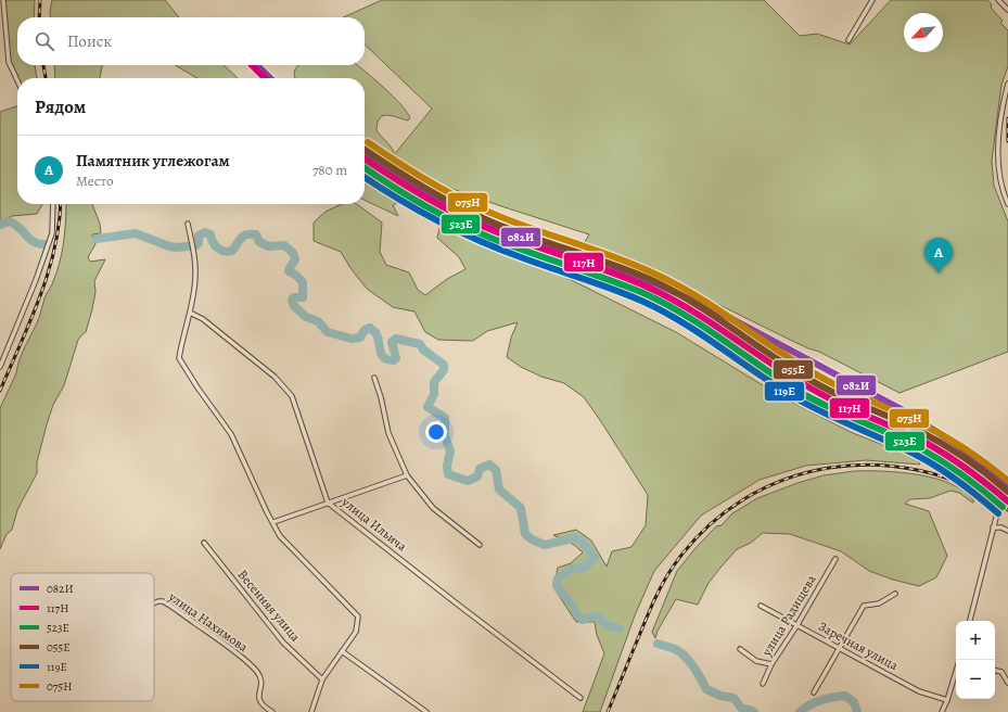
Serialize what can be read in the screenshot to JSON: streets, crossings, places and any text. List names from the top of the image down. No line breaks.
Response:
{"streets":{"street":["улица Ильича","Весенняя улица","улица Радищева","улица Нахимова","Заречная улица"]},"crossings":[["улица Радищева","Заречная улица"]],"lines":["transit line 082И","transit line 117Н","transit line 075Н","transit line 055Е","transit line 523Е","transit line 119Е"],"legend":["082И","117Н","523Е","055Е","119Е","075Н"],"north":"bottom left","page":{"search":"Поиск","heading":"Рядом","list":[{"mark":"A","name":"Памятник углежогам","note":"Место","value":"780 m"}],"pins":"A","map_buttons":["+","−"]}}
